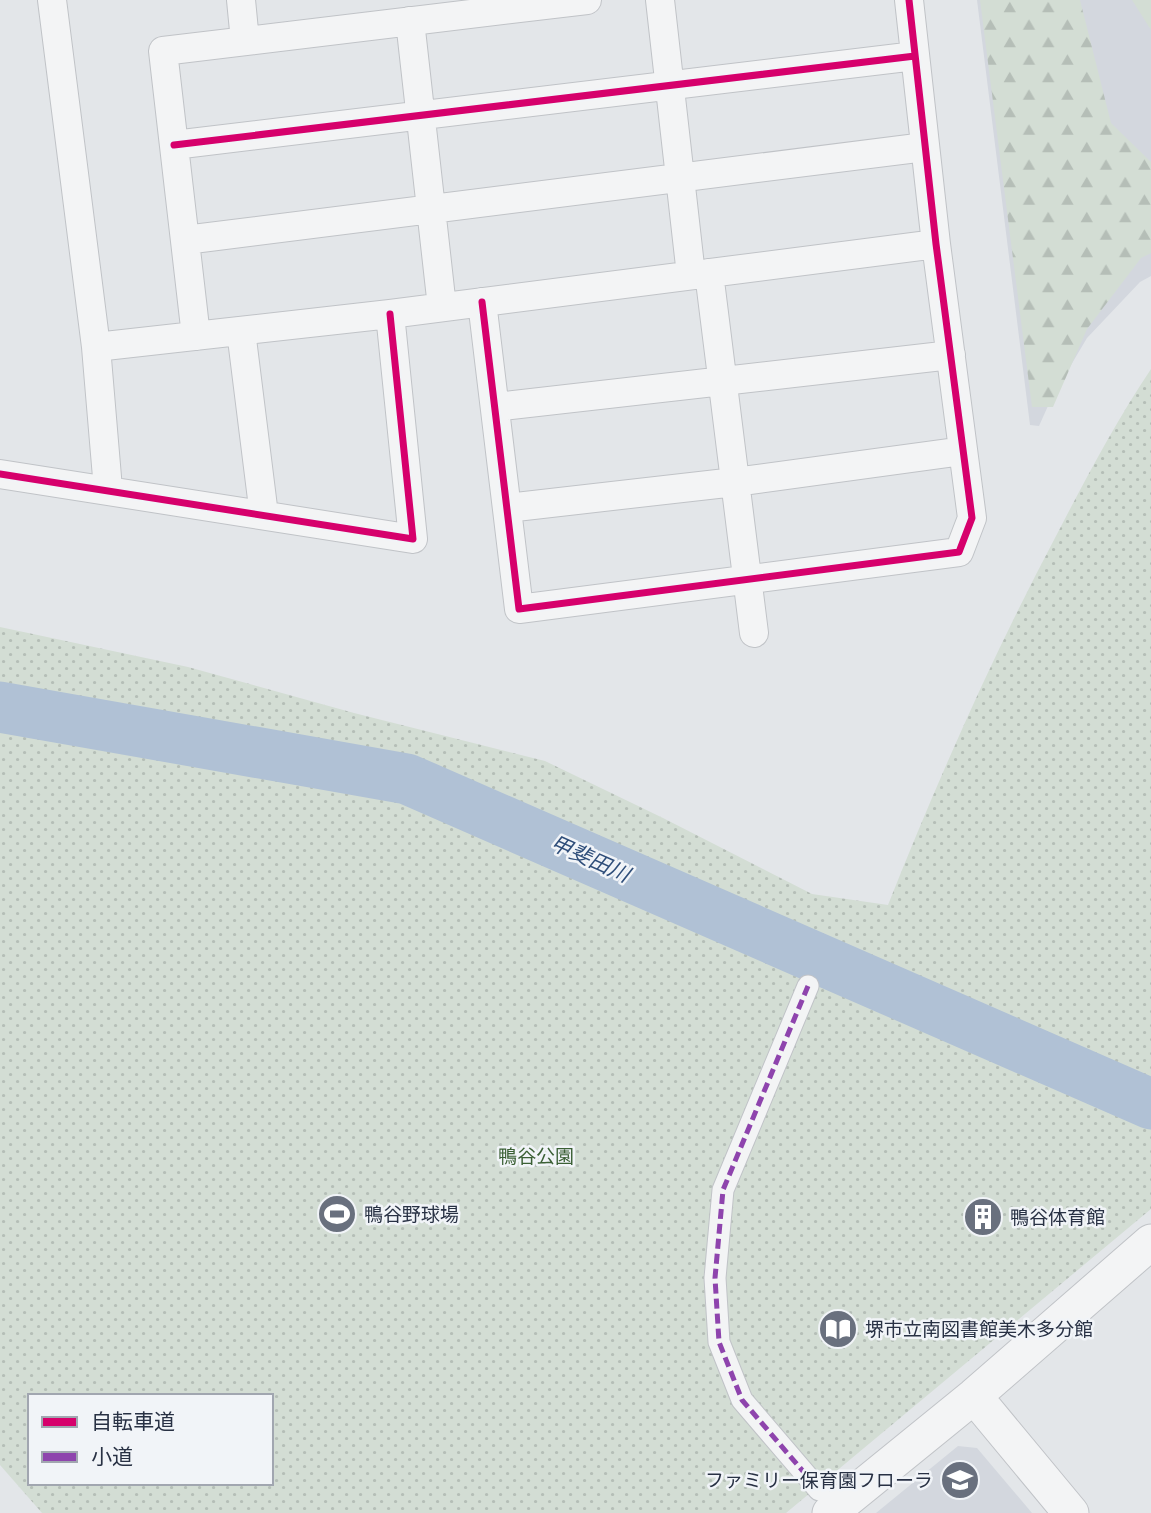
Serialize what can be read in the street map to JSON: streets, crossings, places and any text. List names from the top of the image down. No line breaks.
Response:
{"water":["甲斐田川"],"parks":["鴨谷公園"],"places":{"sports":["鴨谷野球場"],"building":["鴨谷体育館"],"library":["堺市立南図書館美木多分館"],"school or university":["ファミリー保育園フローラ"]},"legend":["自転車道","小道"]}
